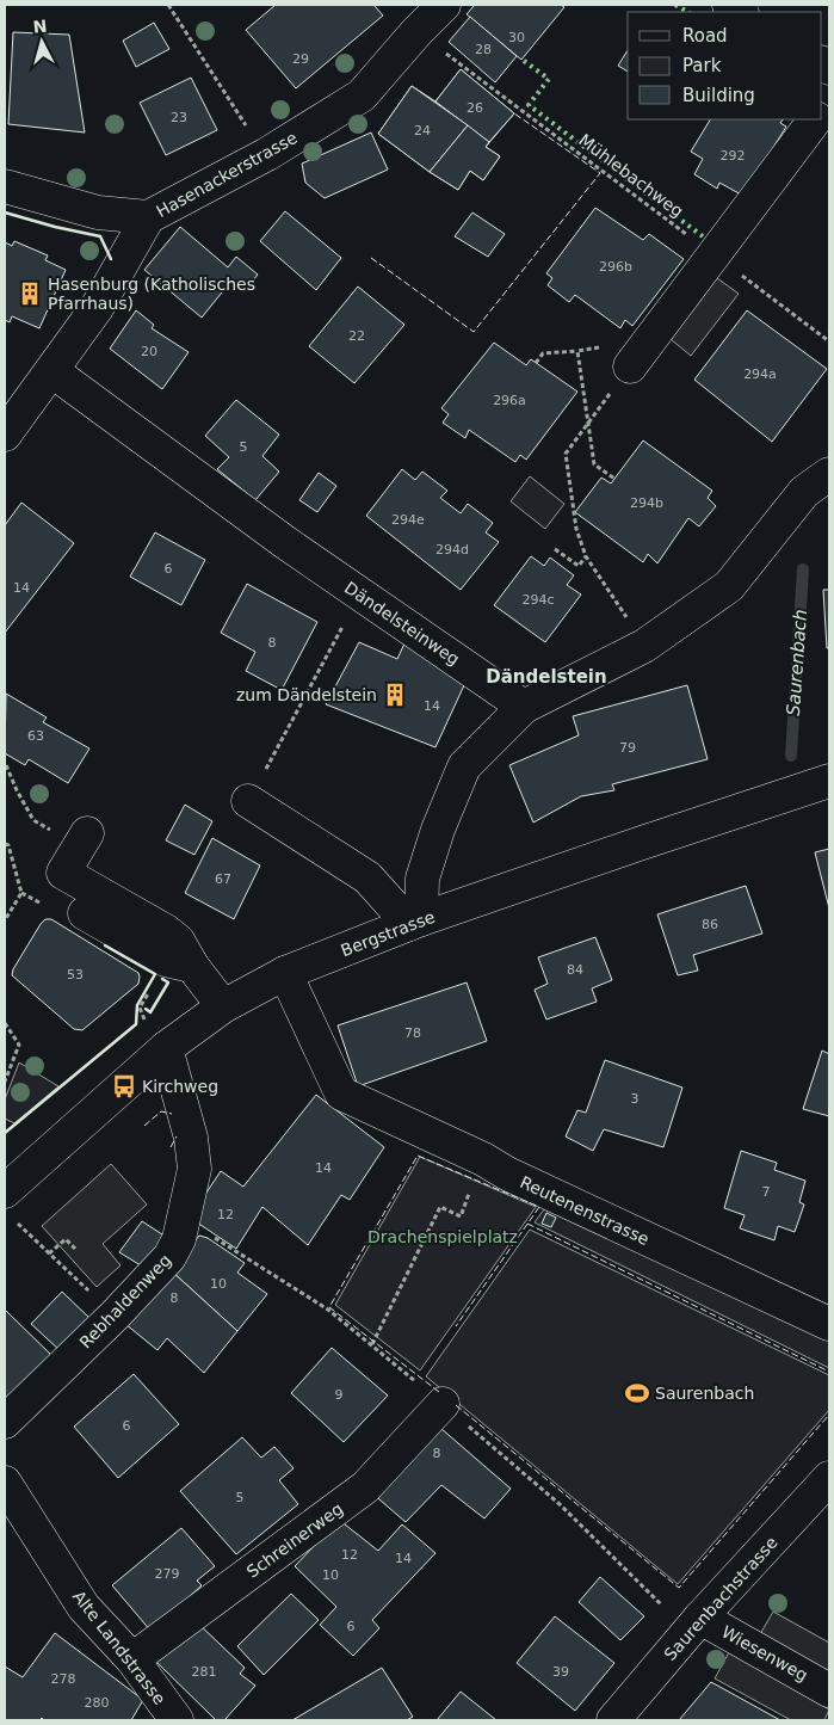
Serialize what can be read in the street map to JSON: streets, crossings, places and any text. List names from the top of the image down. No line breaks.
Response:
{"streets":{"street":["Hasenackerstrasse","Dändelsteinweg","Bergstrasse","Reutenenstrasse","Rebhaldenweg","Schreinerweg","Saurenbachstrasse","Alte Landstrasse","Wiesenweg"],"path":["Mühlebachweg"]},"crossings":[["Hasenackerstrasse","Mühlebachweg"],["Hasenackerstrasse","Dändelsteinweg"],["Bergstrasse","Reutenenstrasse"],["Bergstrasse","Rebhaldenweg"],["Schreinerweg","Alte Landstrasse"],["Saurenbachstrasse","Wiesenweg"]],"districts":["Dändelstein"],"water":["Saurenbach"],"parks":["Drachenspielplatz"],"places":{"building":["Hasenburg (Katholisches Pfarrhaus)","zum Dändelstein"],"bus stop":["Kirchweg"],"sports":["Saurenbach"]},"house_numbers":["30","28","29","26","23","24","292","296b","22","20","294a","296a","5","294b","294e","294d","6","14","294c","8","14","63","79","67","86","84","53","78","3","14","7","12","10","8","9","6","8","5","12","14","279","10","6","281","39","278","280"],"legend":["Road","Park","Building"],"north":"top"}
